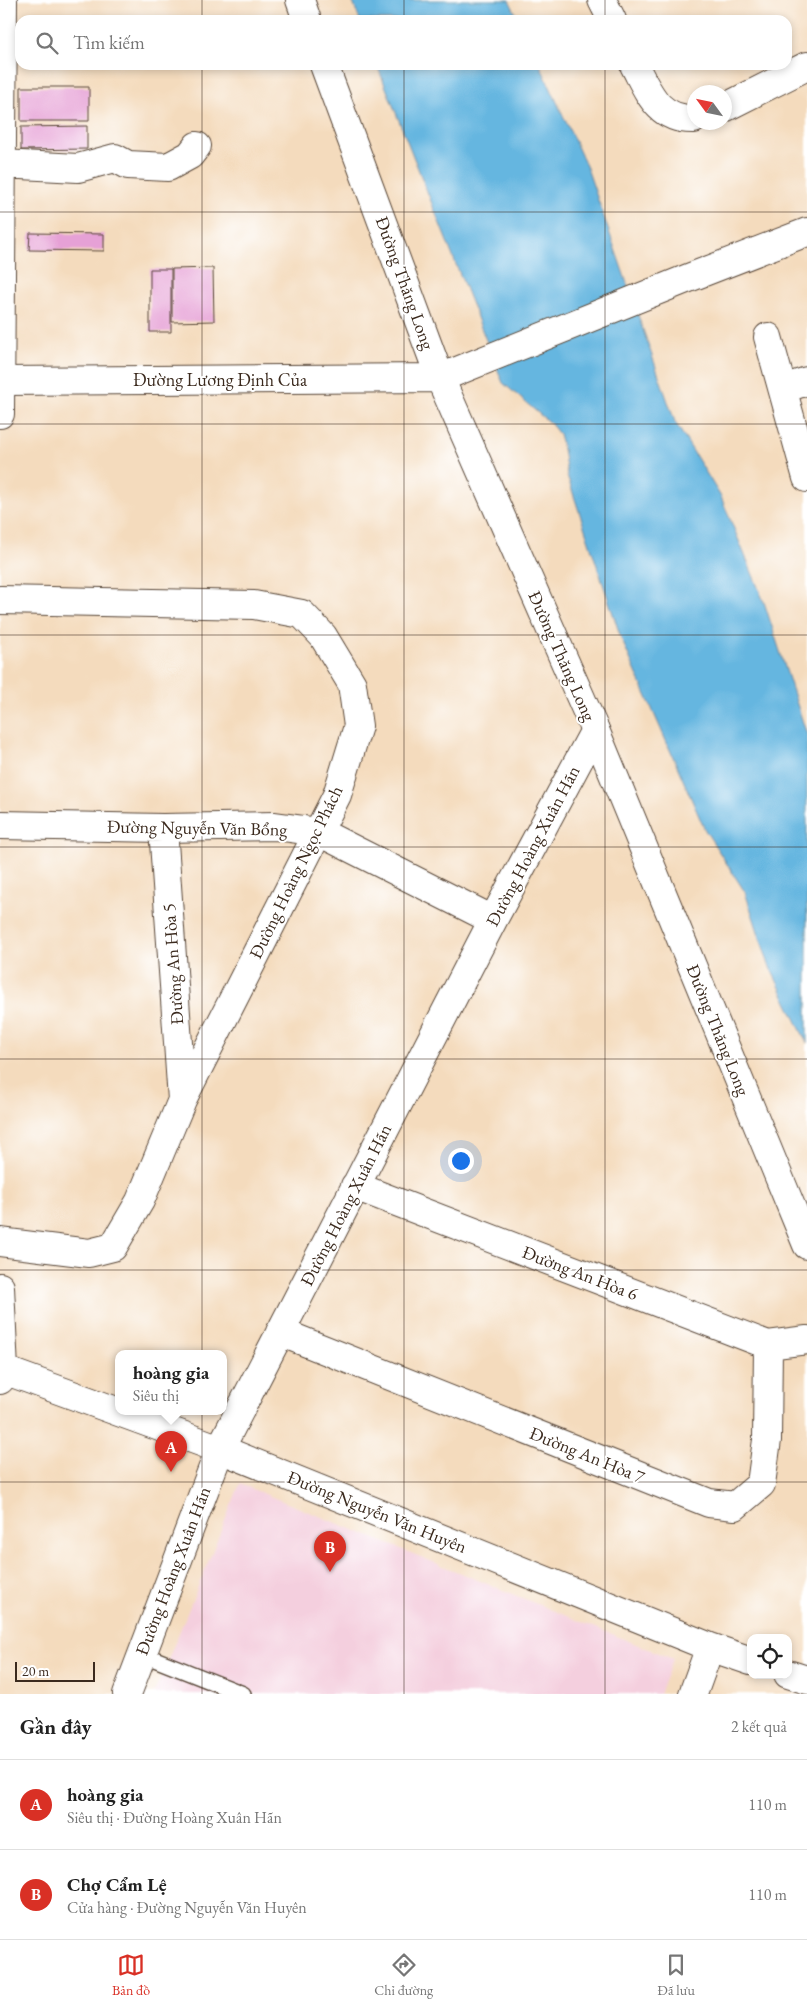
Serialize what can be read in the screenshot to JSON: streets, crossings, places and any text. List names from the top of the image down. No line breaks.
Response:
{"streets":{"street":["Đường Thăng Long","Đường Lương Định Của","Đường Nguyễn Văn Bổng","Đường Hoàng Xuân Hãn","Đường Hoàng Ngọc Phách","Đường An Hòa 5","Đường An Hòa 6","Đường An Hòa 7","Đường Nguyễn Văn Huyên"]},"crossings":[["Đường Thăng Long","Đường Lương Định Của"],["Đường Thăng Long","Đường Hoàng Xuân Hãn"],["Đường Nguyễn Văn Bổng","Đường Hoàng Xuân Hãn"],["Đường Nguyễn Văn Bổng","Đường Hoàng Ngọc Phách"],["Đường Nguyễn Văn Bổng","Đường An Hòa 5"],["Đường Hoàng Xuân Hãn","Đường An Hòa 6"],["Đường Hoàng Xuân Hãn","Đường An Hòa 7"],["Đường Hoàng Xuân Hãn","Đường Nguyễn Văn Huyên"],["Đường Hoàng Ngọc Phách","Đường An Hòa 5"],["Đường An Hòa 6","Đường An Hòa 7"]],"scale_bar":"20 m","north":"top left","page":{"search":"Tìm kiếm","popup":["hoàng gia","Siêu thị"],"pins":["A","B"],"scale":"20 m","heading":["Gần đây","2 kết quả"],"list":[{"mark":"A","name":"hoàng gia","note":"Siêu thị · Đường Hoàng Xuân Hãn","value":"110 m"},{"mark":"B","name":"Chợ Cẩm Lệ","note":"Cửa hàng · Đường Nguyễn Văn Huyên","value":"110 m"}],"nav":["Bản đồ","Chỉ đường","Đã lưu"]}}
